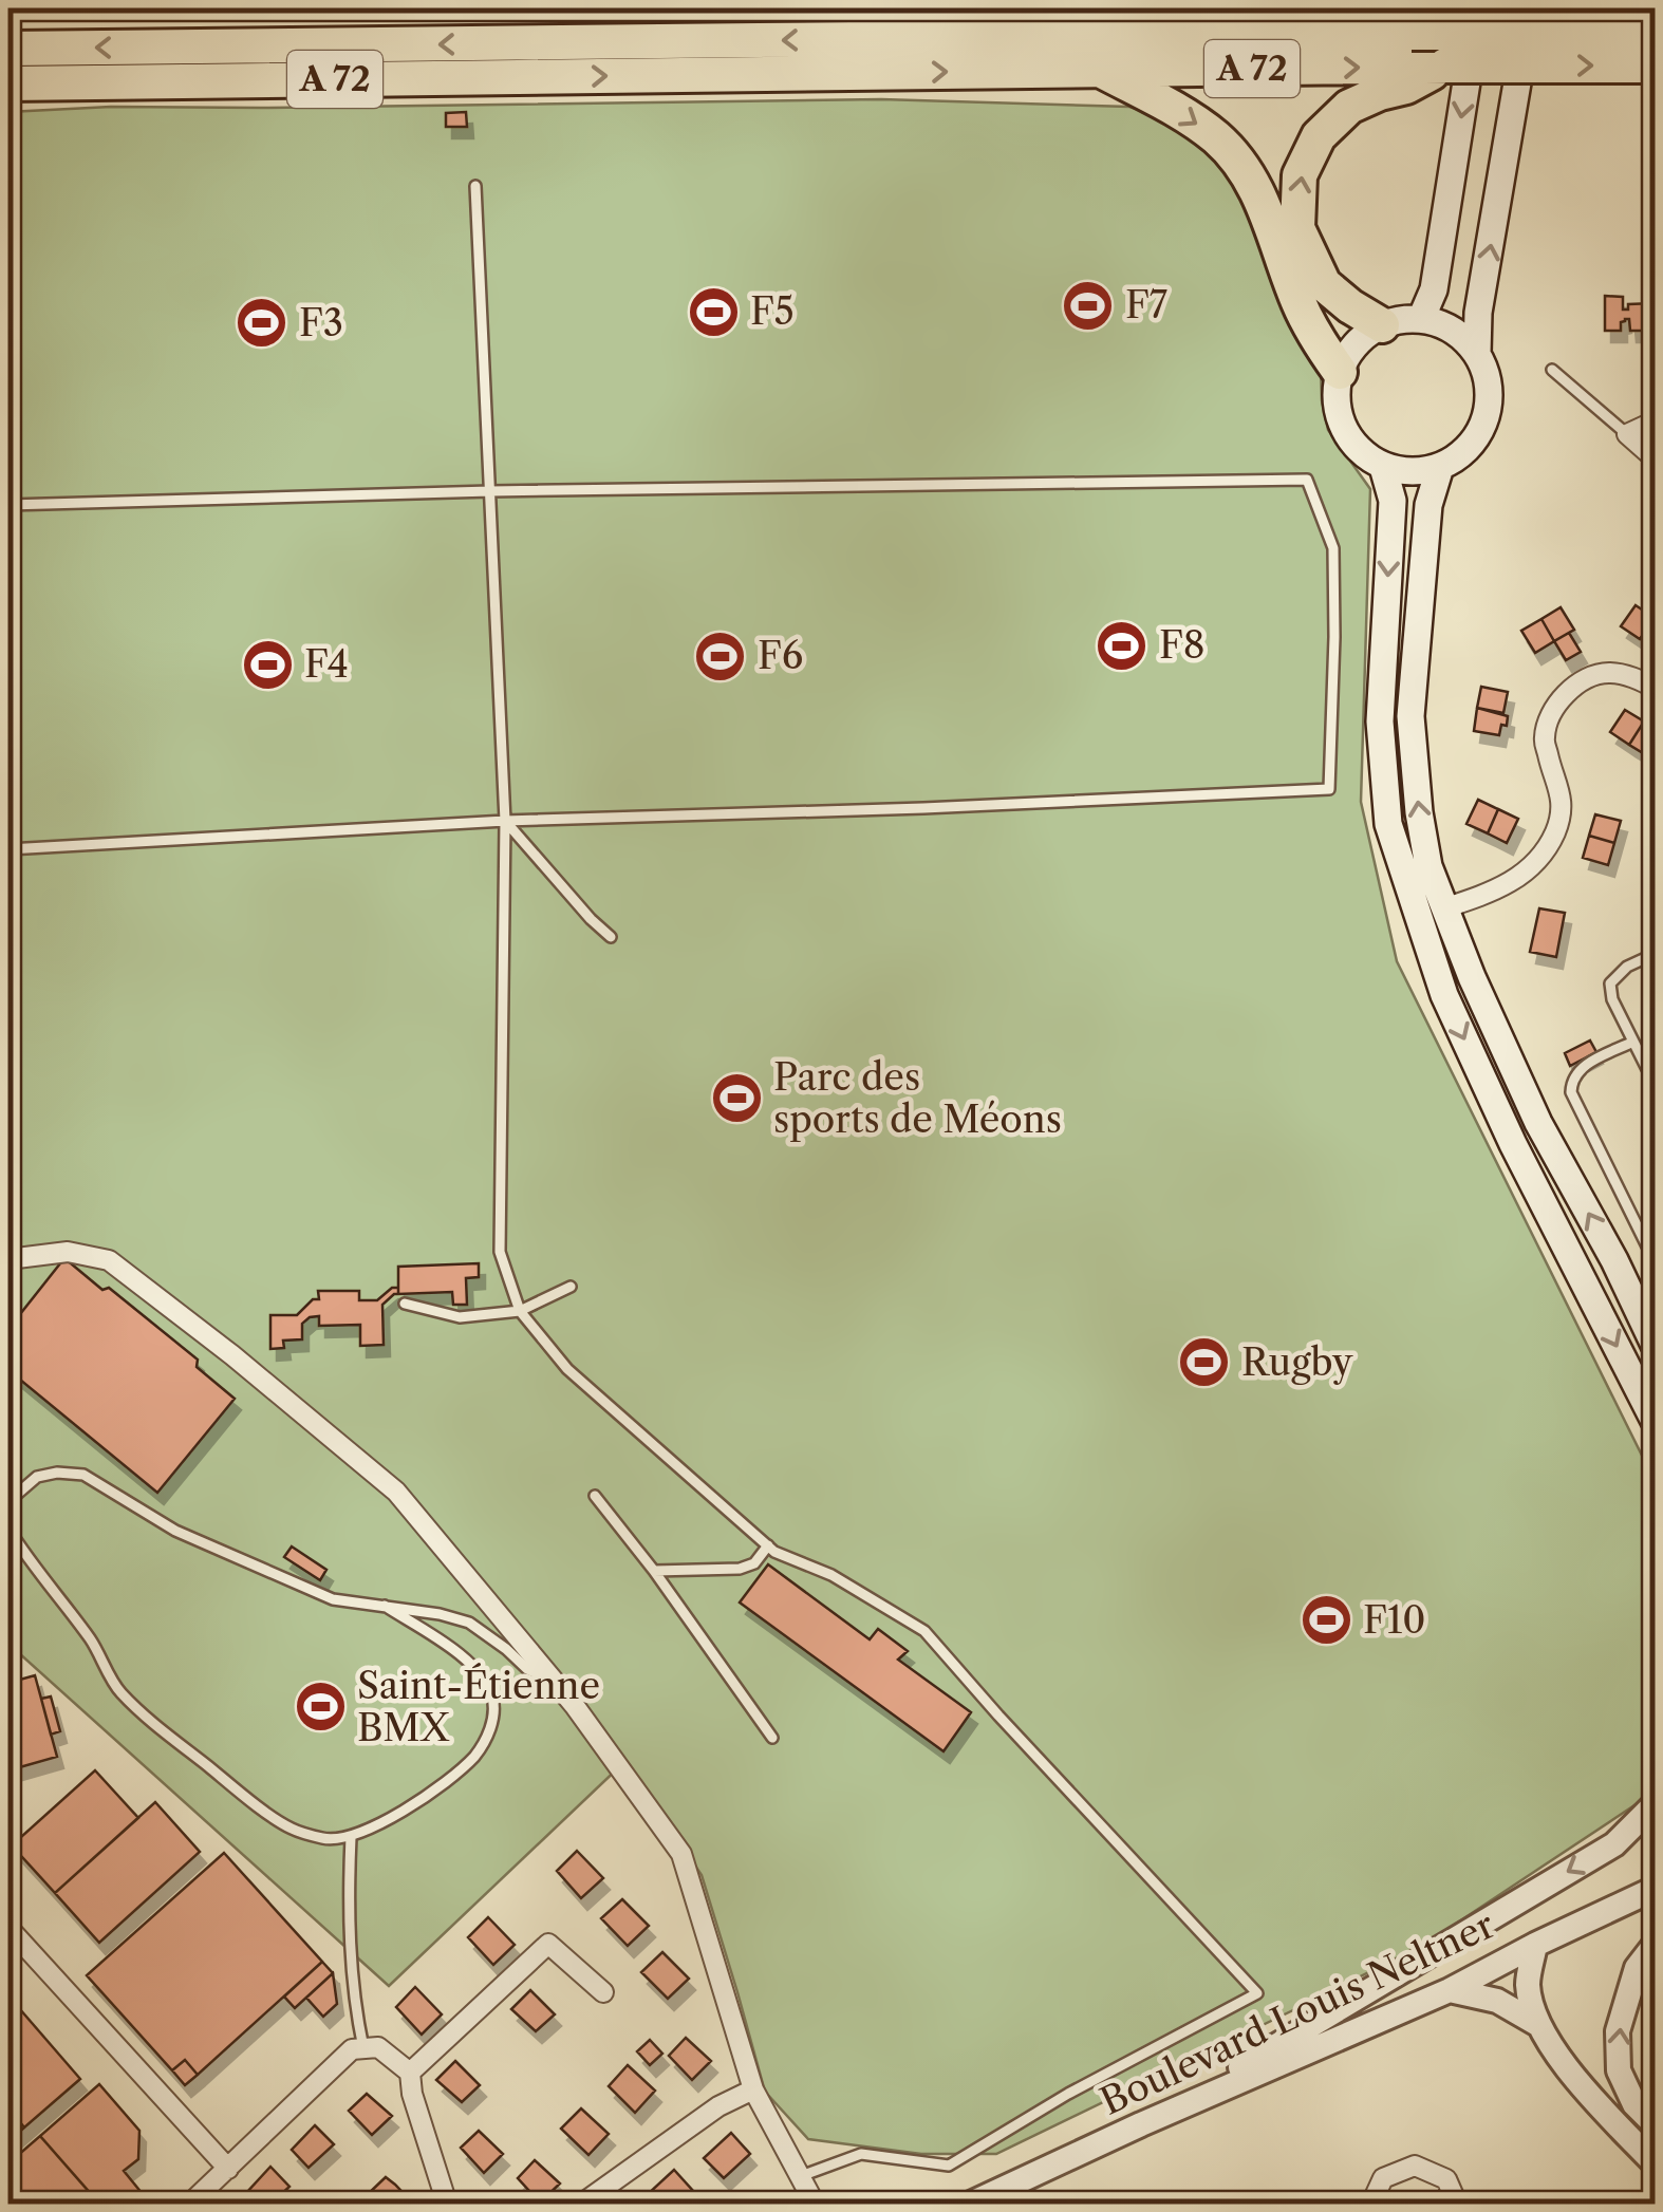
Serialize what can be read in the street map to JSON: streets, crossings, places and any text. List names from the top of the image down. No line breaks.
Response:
{"streets":{"highway":["A 72"],"street":["Boulevard Louis Neltner"]},"places":{"sports":["F7","F5","F3","F8","F6","F4","Parc des sports de Méons","Rugby","F10","Saint-Étienne BMX"]}}
